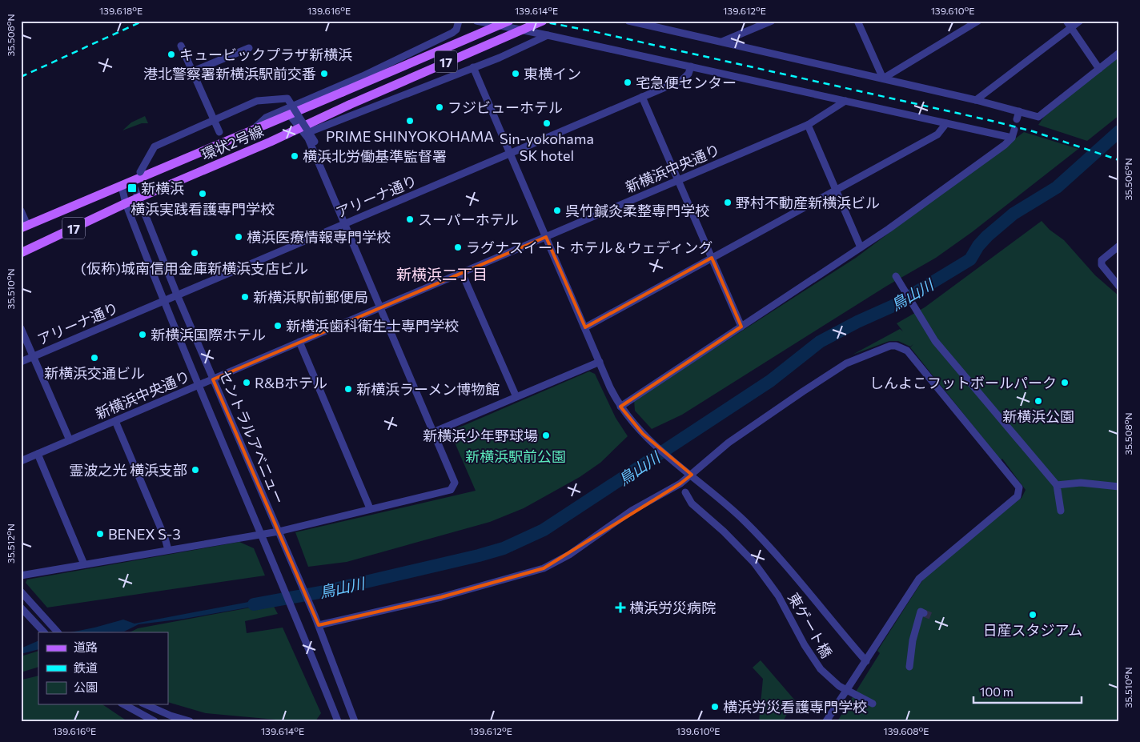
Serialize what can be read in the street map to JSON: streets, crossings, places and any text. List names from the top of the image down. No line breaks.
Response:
{"streets":{"main road":["17","環状2号線"],"street":["新横浜中央通り","アリーナ通り","セントラルアベニュー","東ゲート橋"]},"crossings":[["環状2号線","セントラルアベニュー"],["新横浜中央通り","セントラルアベニュー"],["アリーナ通り","セントラルアベニュー"]],"districts":["新横浜二丁目"],"water":["鳥山川"],"parks":["新横浜駅前公園"],"places":{"other":["キュービックプラザ新横浜","港北警察署新横浜駅前交番","東横イン","宅急便センター","フジビューホテル","PRIME SHINYOKOHAMA","Sin-yokohama SK hotel","横浜北労働基準監督署","横浜実践看護専門学校","野村不動産新横浜ビル","呉竹鍼灸柔整専門学校","スーパーホテル","横浜医療情報専門学校","ラグナスイート ホテル＆ウェディング","(仮称)城南信用金庫新横浜支店ビル","新横浜駅前郵便局","新横浜歯科衛生士専門学校","新横浜国際ホテル","新横浜交通ビル","R&Bホテル","しんよこフットボールパーク","新横浜ラーメン博物館","新横浜公園","新横浜少年野球場","霊波之光 横浜支部","BENEX S-3","日産スタジアム","横浜労災看護専門学校"],"transit":["新横浜"],"health":["横浜労災病院"]},"legend":["道路","鉄道","公園"],"scale_bar":"100 m","coordinates":["139.618°E","139.616°E","139.614°E","139.612°E","139.610°E","35.508°N","35.506°N","35.510°N","35.512°N","139.608°E"]}
